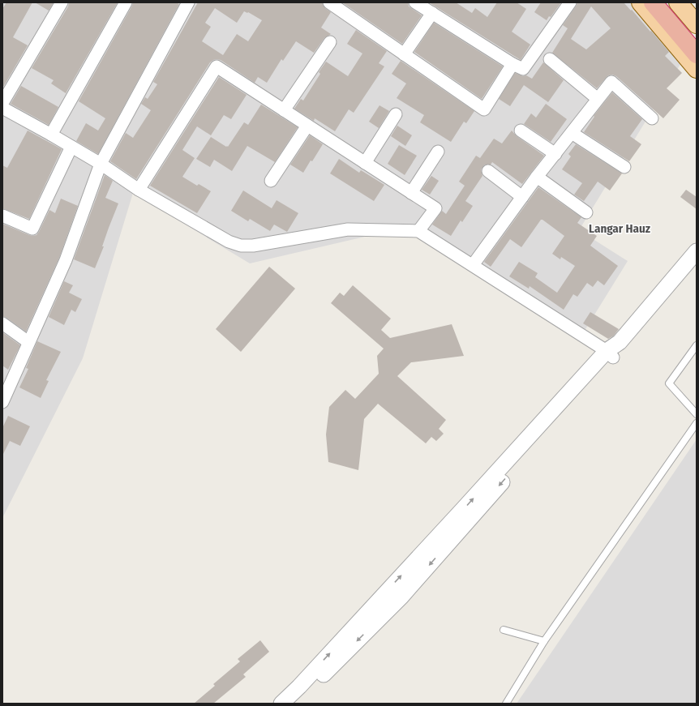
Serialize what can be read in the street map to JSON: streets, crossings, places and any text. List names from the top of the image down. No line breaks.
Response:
{"districts":["Langar Hauz"]}
